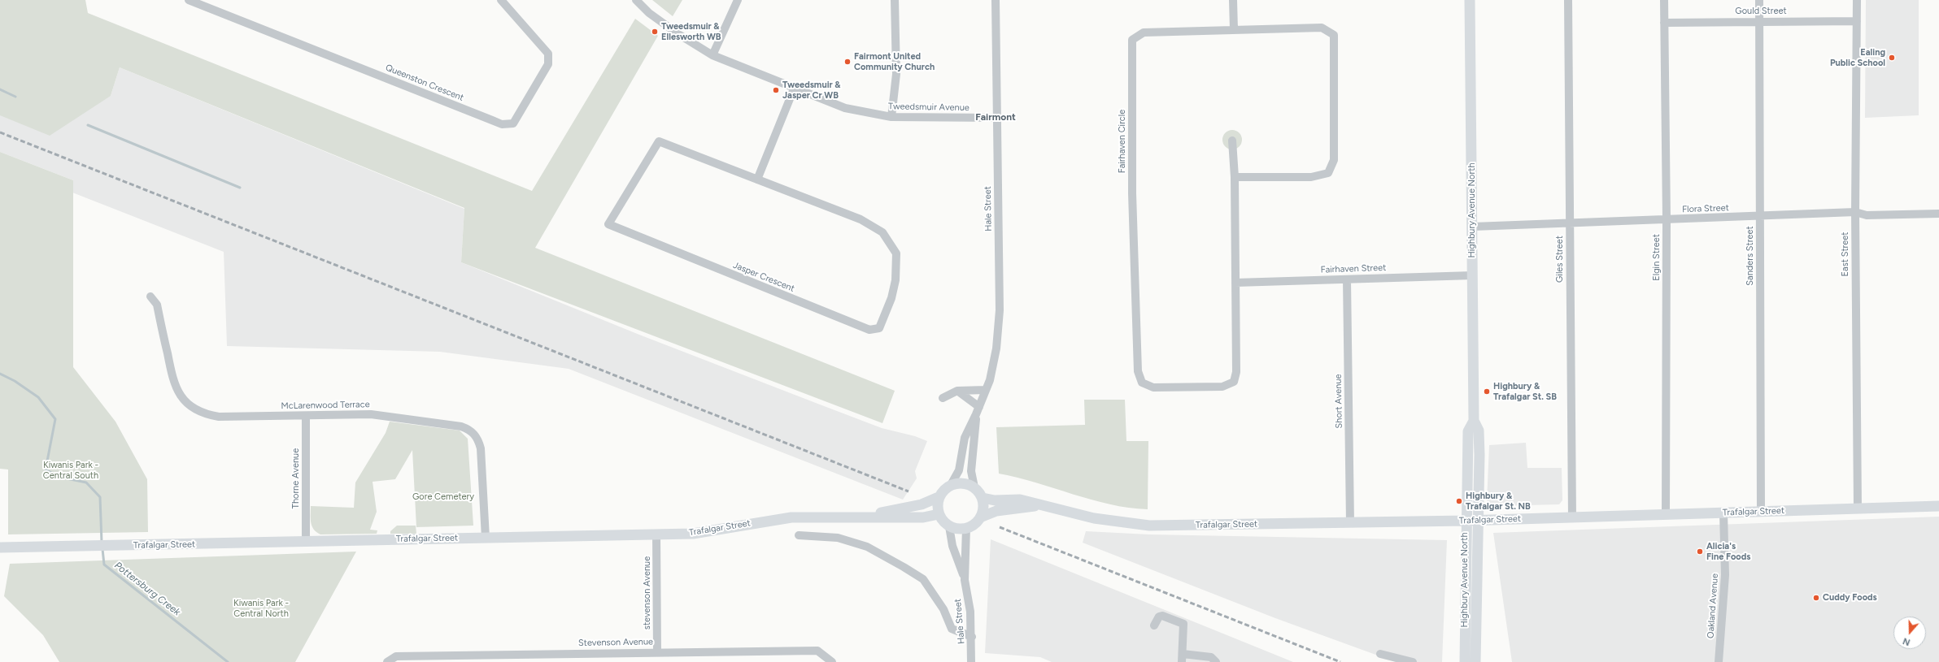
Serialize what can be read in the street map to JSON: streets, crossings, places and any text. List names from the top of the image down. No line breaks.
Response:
{"streets":{"main road":["Highbury Avenue North","Trafalgar Street"],"street":["Gould Street","Queenston Crescent","Tweedsmuir Avenue","Fairhaven Circle","Hale Street","Flora Street","East Street","Sanders Street","Elgin Street","Giles Street","Fairhaven Street","Jasper Crescent","Short Avenue","McLarenwood Terrace","Thorne Avenue","stevenson Avenue","Oakland Avenue","Stevenson Avenue"]},"crossings":[["Gould Street","East Street"],["Gould Street","Sanders Street"],["Gould Street","Elgin Street"],["Tweedsmuir Avenue","Hale Street"],["Fairhaven Circle","Fairhaven Street"],["Hale Street","Trafalgar Street"],["Flora Street","Highbury Avenue North"],["Flora Street","East Street"],["Flora Street","Sanders Street"],["Flora Street","Elgin Street"],["Flora Street","Giles Street"],["Highbury Avenue North","Fairhaven Street"],["Highbury Avenue North","Trafalgar Street"],["East Street","Trafalgar Street"],["Sanders Street","Trafalgar Street"],["Elgin Street","Trafalgar Street"],["Giles Street","Trafalgar Street"],["Fairhaven Street","Short Avenue"],["Short Avenue","Trafalgar Street"],["McLarenwood Terrace","Thorne Avenue"],["McLarenwood Terrace","Trafalgar Street"],["Thorne Avenue","Trafalgar Street"],["Trafalgar Street","stevenson Avenue"],["Trafalgar Street","Oakland Avenue"],["stevenson Avenue","Stevenson Avenue"]],"districts":["Fairmont"],"water":["Pottersburg Creek"],"parks":["Kiwanis Park - Central South","Gore Cemetery","Kiwanis Park - Central North"],"places":["Tweedsmuir & Ellesworth WB","Ealing Public School","Fairmont United Community Church","Tweedsmuir & Jasper Cr WB","Highbury & Trafalgar St. SB","Highbury & Trafalgar St. NB","Alicia's Fine Foods","Cuddy Foods"],"north":"bottom"}
